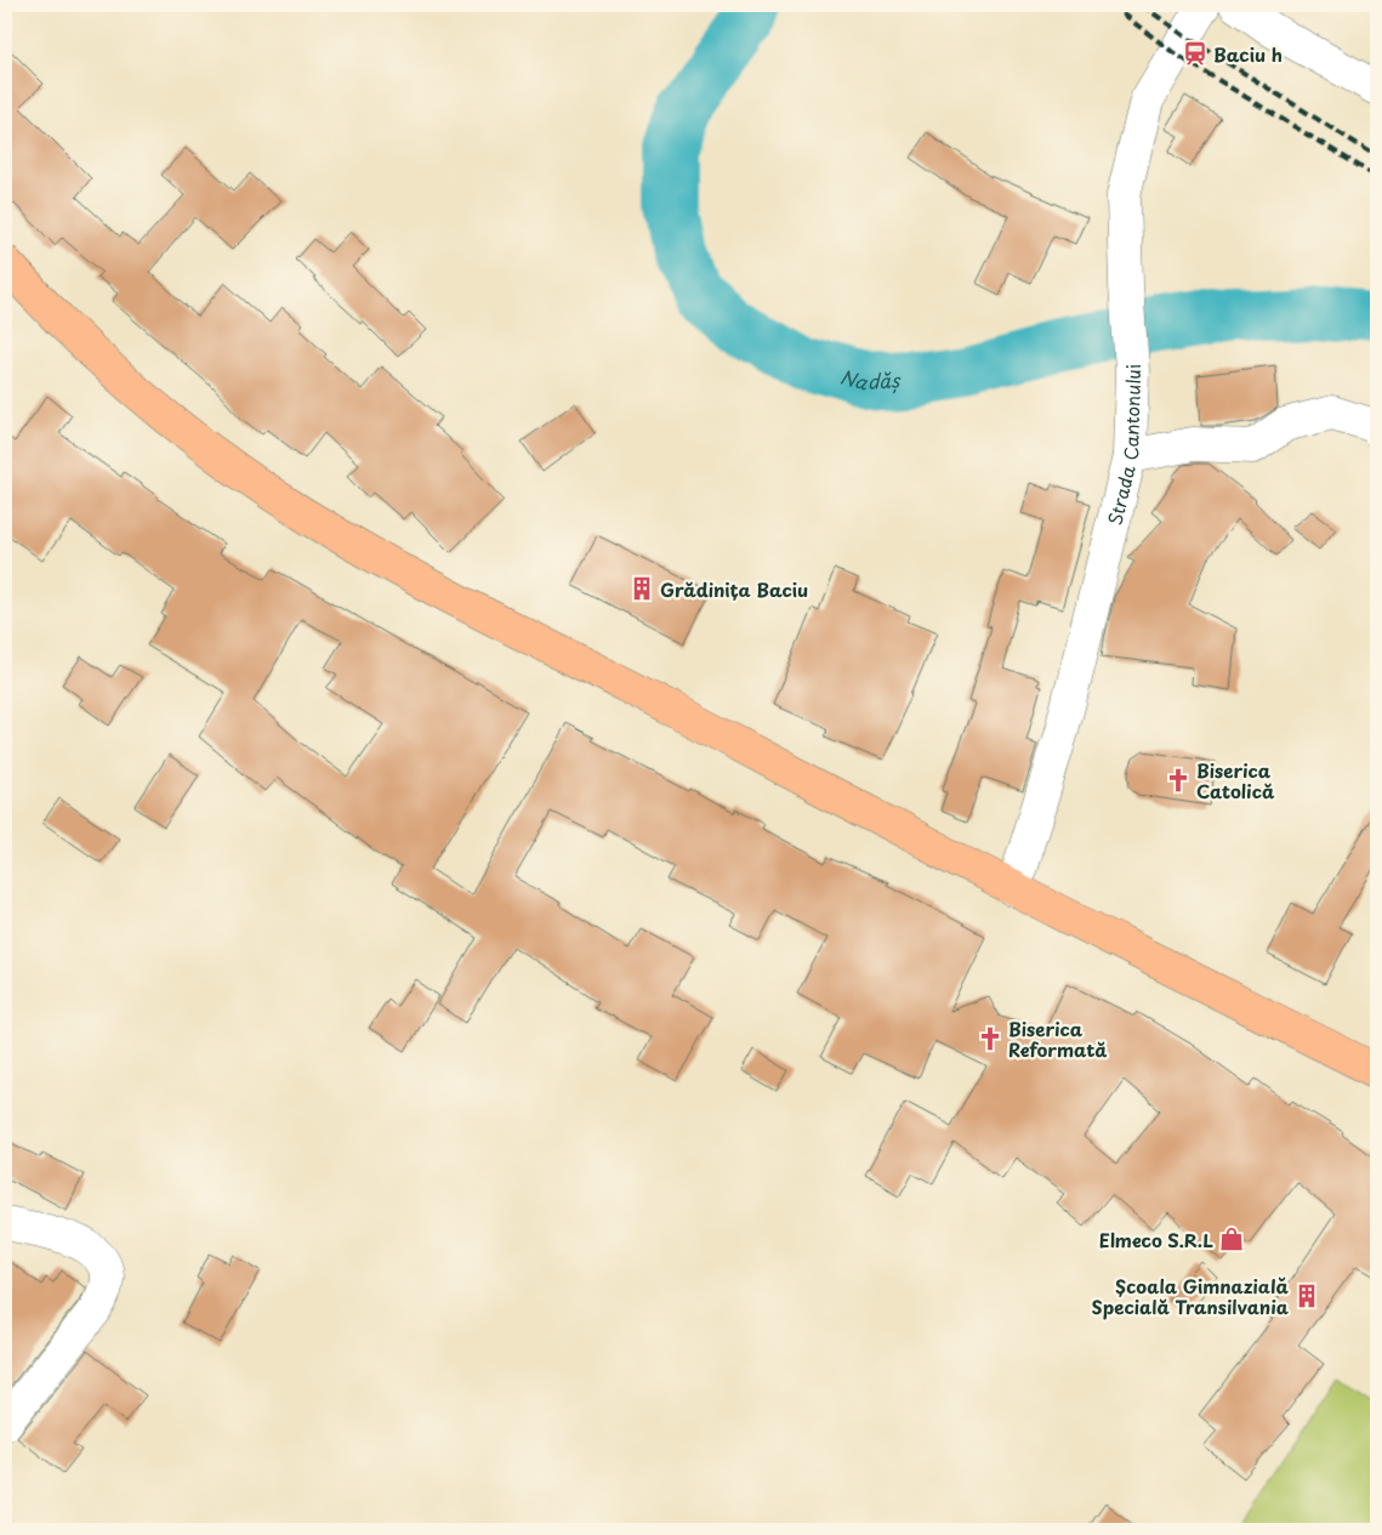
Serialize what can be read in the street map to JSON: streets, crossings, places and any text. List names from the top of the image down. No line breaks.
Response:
{"streets":{"street":["Strada Cantonului"]},"water":["Nadăș"],"places":{"station":["Baciu h"],"building":["Grădinița Baciu","Școala Gimnazială Specială Transilvania"],"church":["Biserica Catolică","Biserica Reformată"],"shop":["Elmeco S.R.L"]}}
